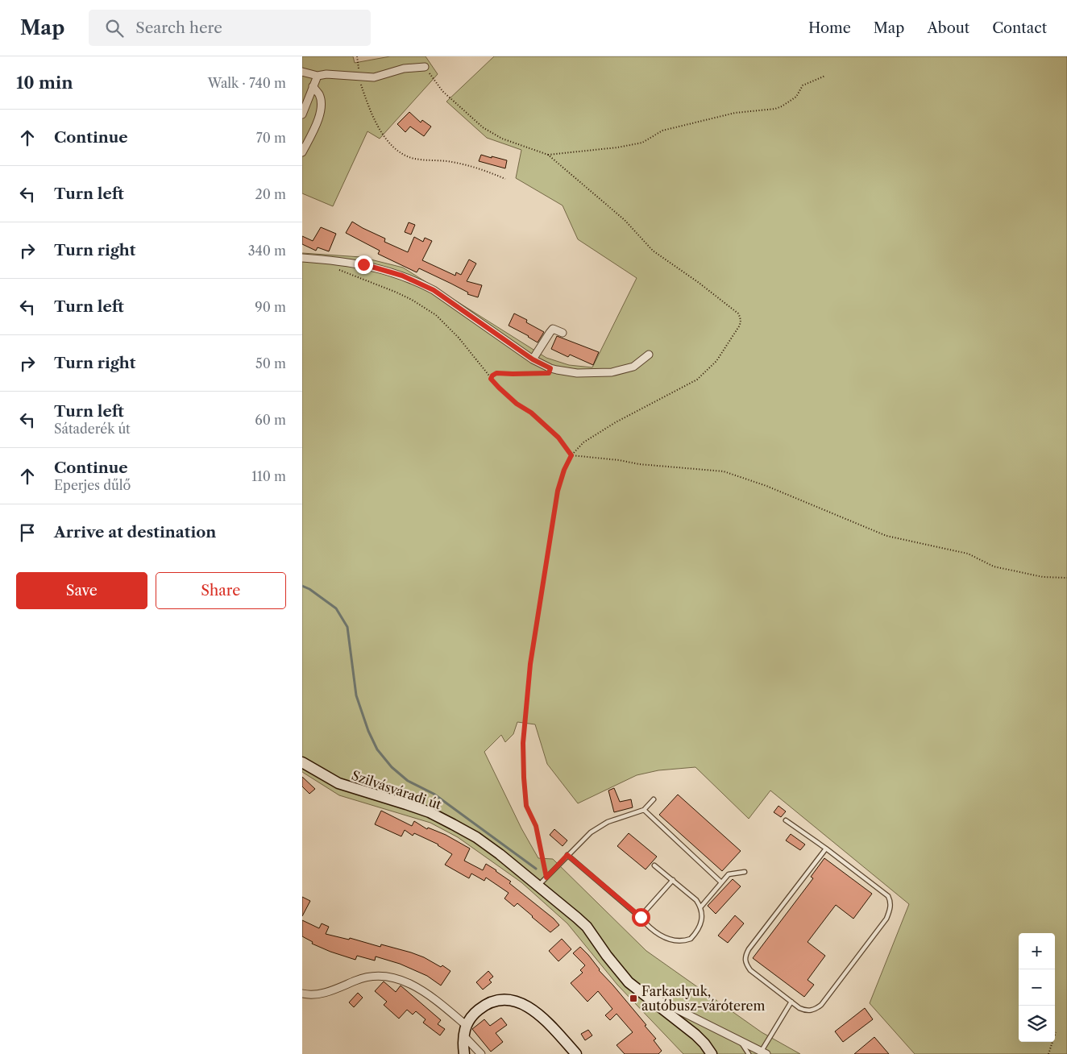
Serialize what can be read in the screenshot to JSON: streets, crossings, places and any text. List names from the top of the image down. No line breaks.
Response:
{"streets":{"main road":["Szilvásváradi út"]},"places":{"transit":["Farkaslyuk, autóbusz-váróterem"]},"page":{"header":"Map","search":"Search here","nav":["Home","Map","About","Contact"],"heading":["10 min","Walk · 740 m"],"list":[["Continue","70 m"],["Turn left","20 m"],["Turn right","340 m"],["Turn left","90 m"],["Turn right","50 m"],["Turn left","Sátaderék út","60 m"],["Continue","Eperjes dűlő","110 m"],"Arrive at destination"],"buttons":["Save","Share"],"map_buttons":["+","−"]}}
